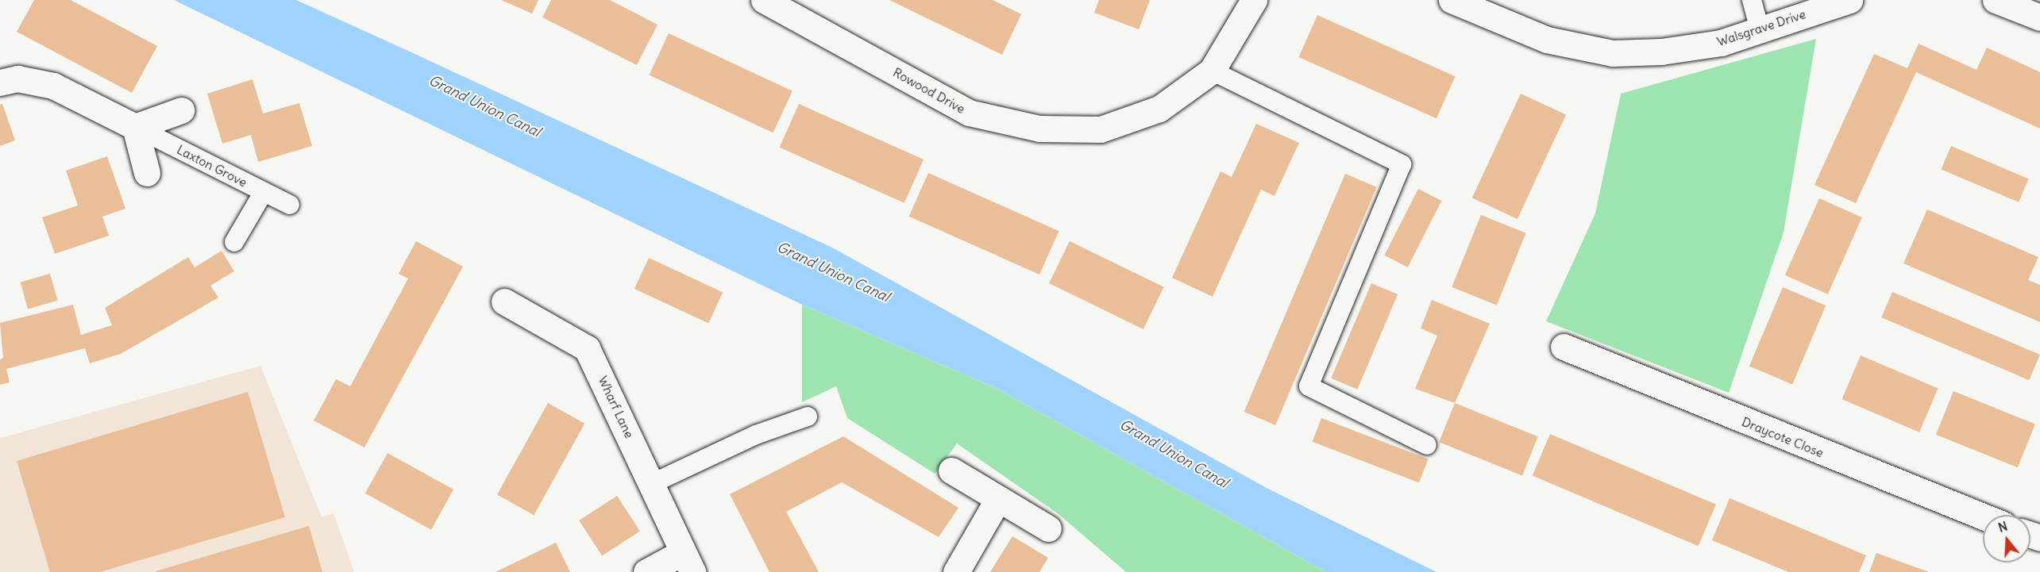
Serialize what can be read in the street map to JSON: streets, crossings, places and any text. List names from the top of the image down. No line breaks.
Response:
{"streets":{"street":["Walsgrave Drive","Rowood Drive","Laxton Grove","Wharf Lane","Draycote Close"]},"water":["Grand Union Canal"],"north":"top"}
